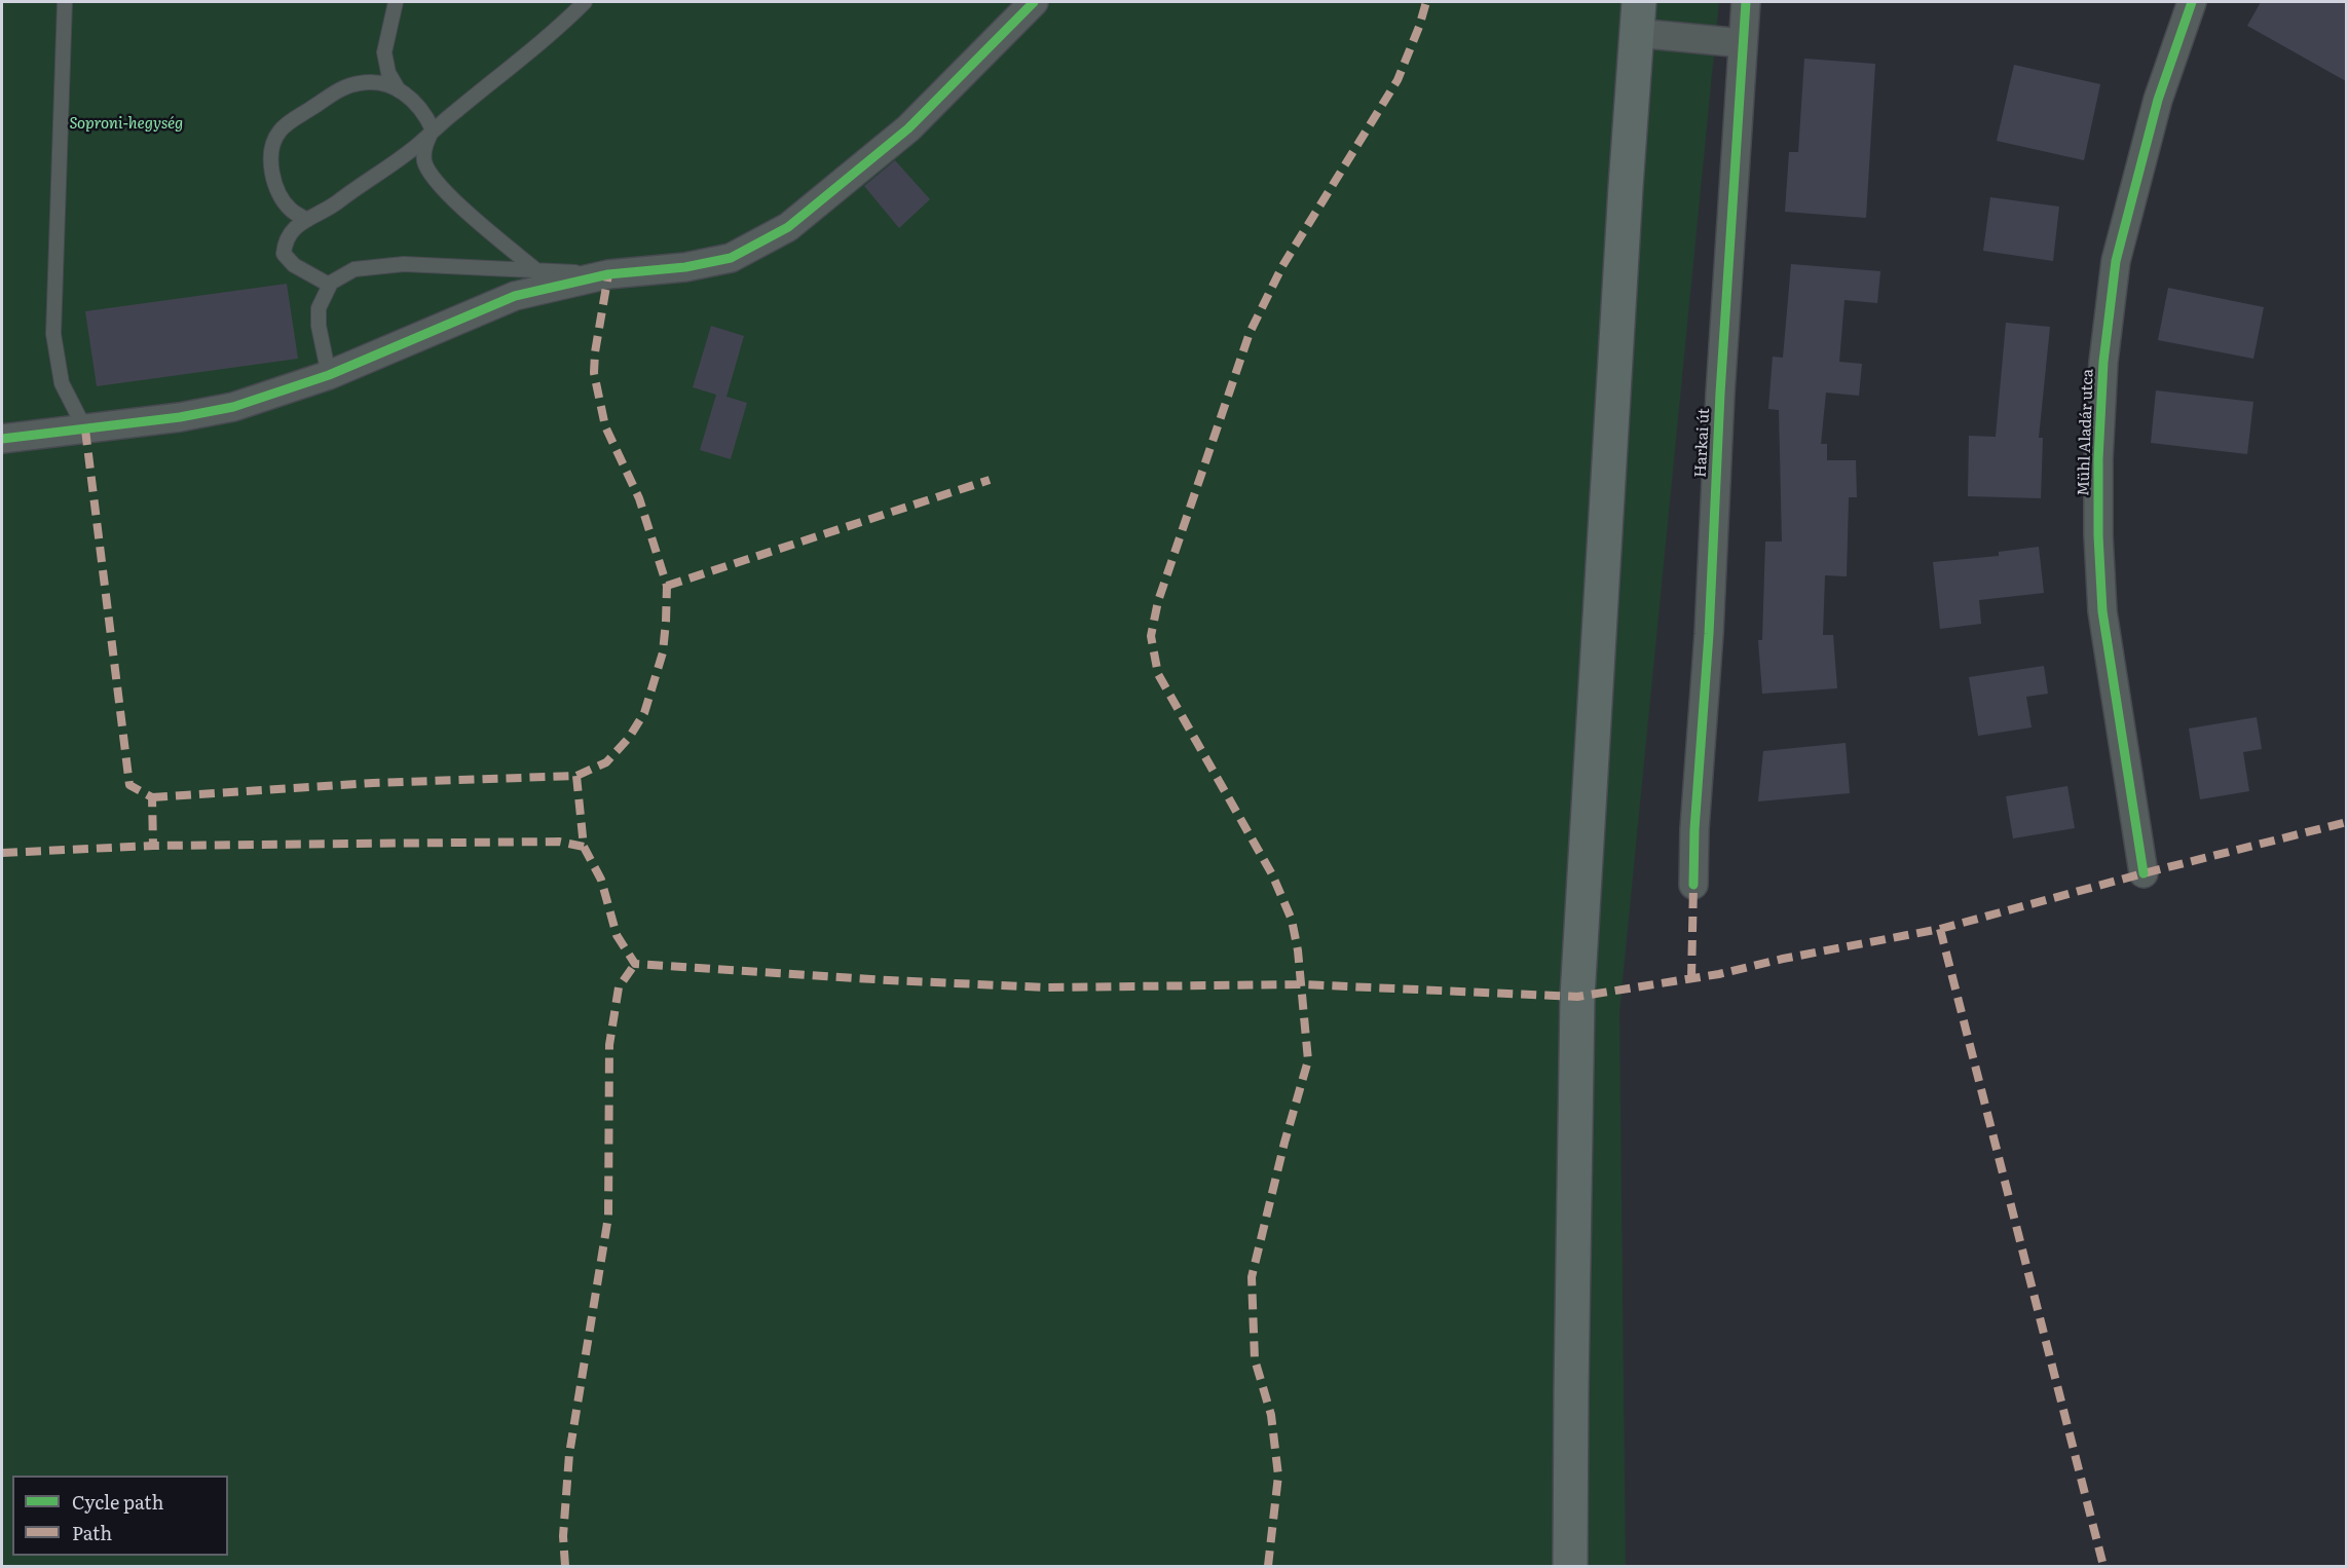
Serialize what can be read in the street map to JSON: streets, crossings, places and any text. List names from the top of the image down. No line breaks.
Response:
{"streets":{"street":["Mühl Aladár utca","Harkai út"]},"parks":["Soproni-hegység"],"legend":["Cycle path","Path"]}
